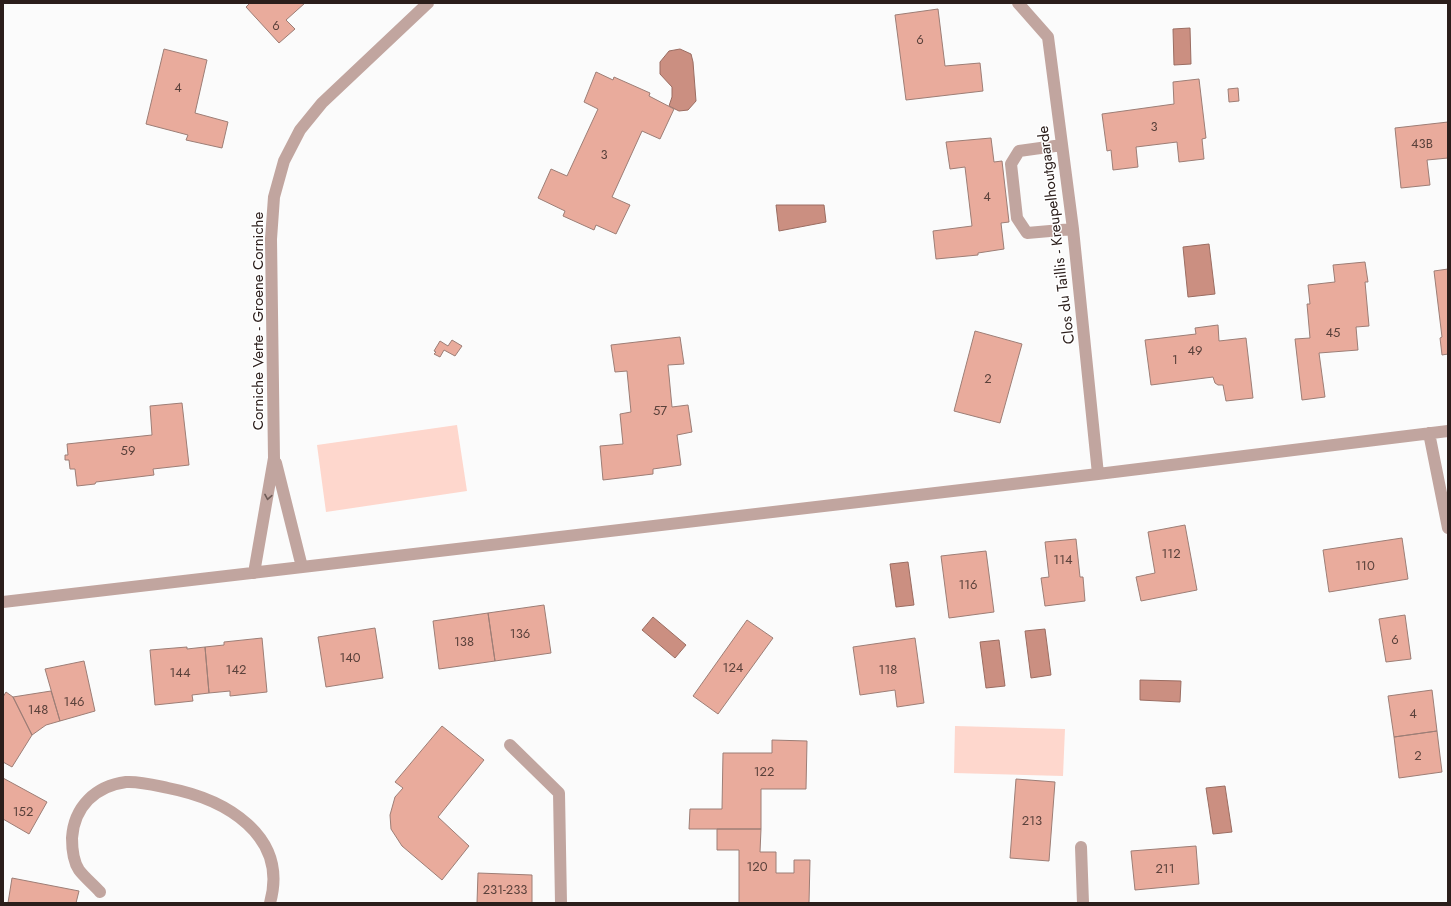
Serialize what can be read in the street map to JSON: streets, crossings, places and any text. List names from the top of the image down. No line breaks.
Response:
{"streets":{"street":["Clos du Taillis - Kreupelhoutgaarde","Corniche Verte - Groene Corniche"]},"house_numbers":["6","6","4","3","43B","3","4","45","49","1","2","57","59","112","114","110","116","136","6","138","140","124","142","118","144","146","148","4","2","122","152","213","120","211","231-233"]}
